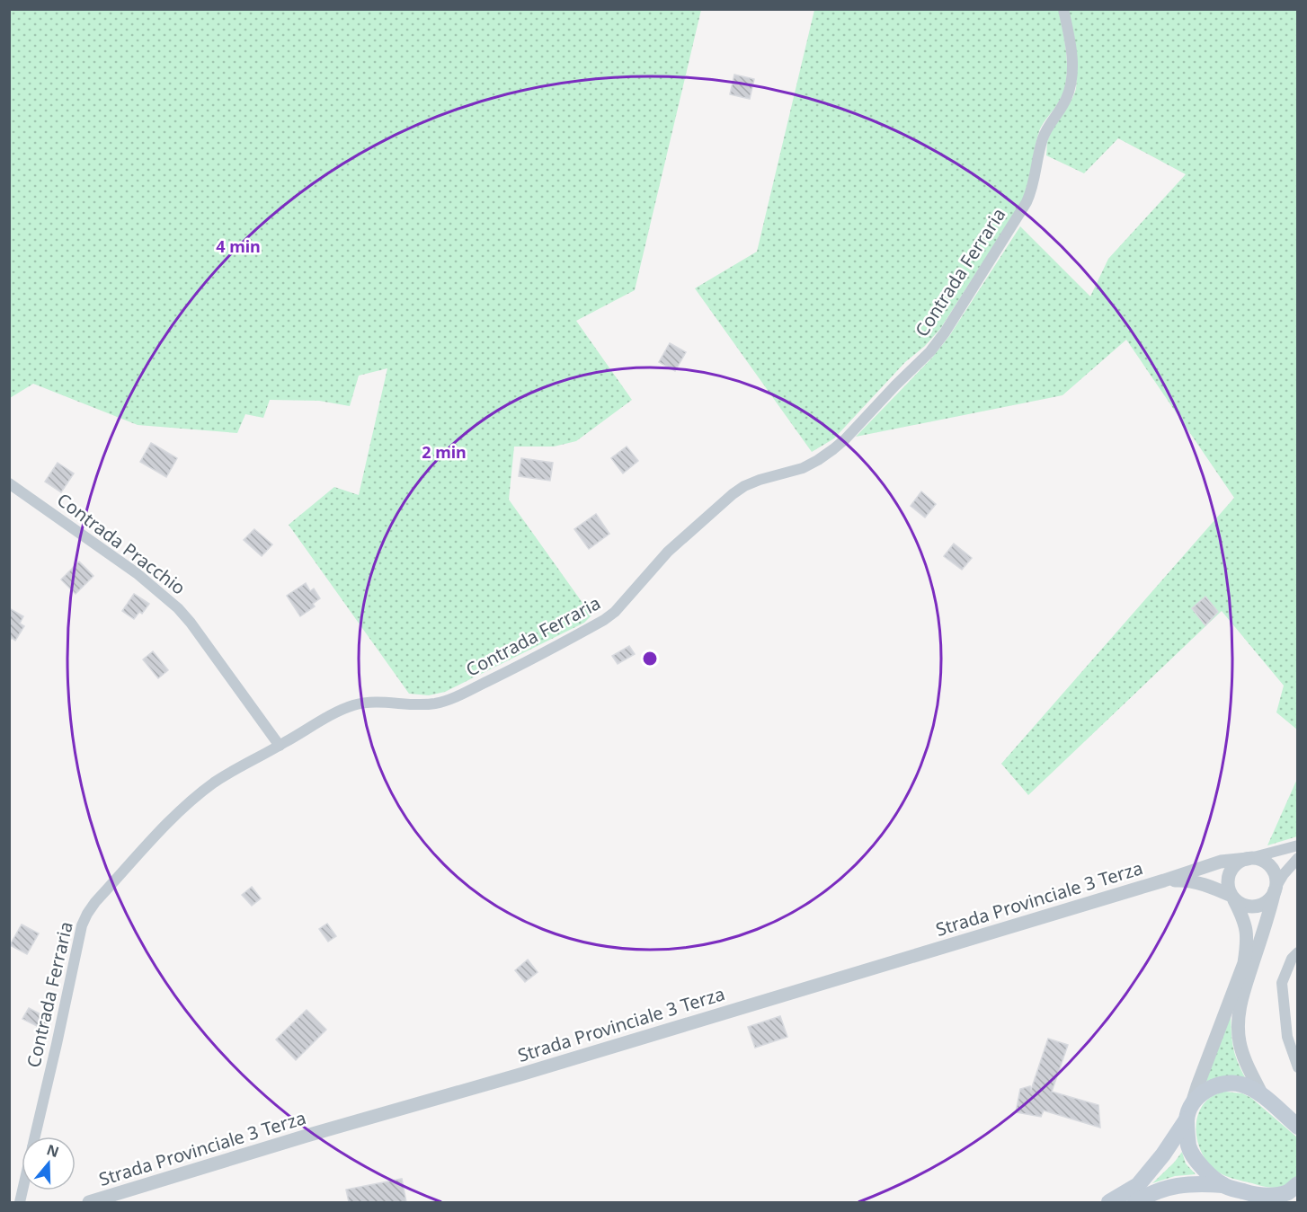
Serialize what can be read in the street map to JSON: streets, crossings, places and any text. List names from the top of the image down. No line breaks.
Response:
{"streets":{"street":["Contrada Ferraria","Contrada Pracchio","Strada Provinciale 3 Terza"]},"crossings":[["Contrada Ferraria","Contrada Pracchio"]],"north":"top","rings":["4 min","2 min"]}
